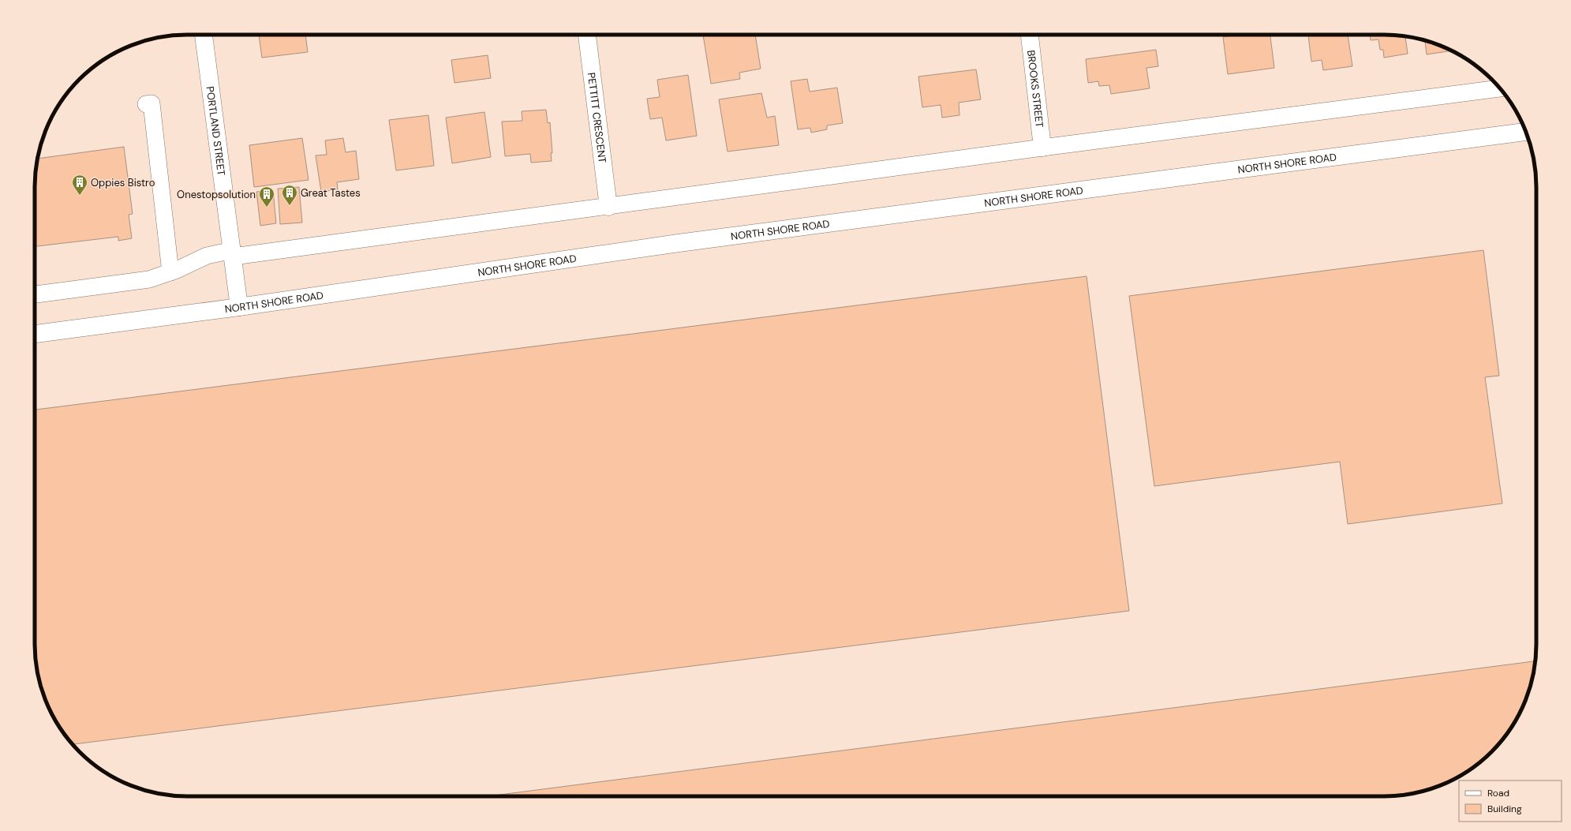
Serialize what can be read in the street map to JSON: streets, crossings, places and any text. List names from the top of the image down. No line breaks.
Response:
{"streets":{"main road":["BROOKS STREET","PETTITT CRESCENT","PORTLAND STREET","NORTH SHORE ROAD"]},"crossings":[["PORTLAND STREET","NORTH SHORE ROAD"]],"places":{"building":["Oppies Bistro","Great Tastes","Onestopsolution"]},"legend":["Road","Building"]}
